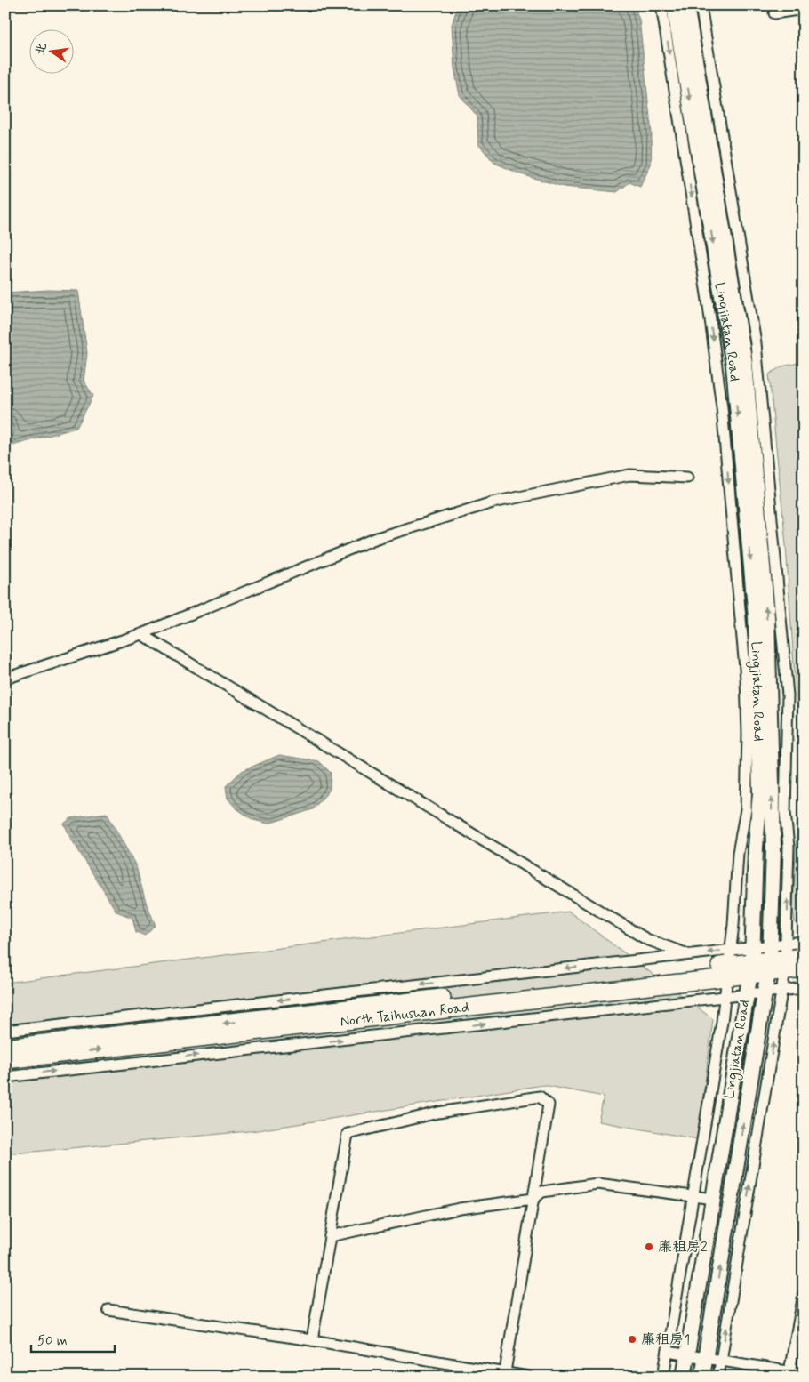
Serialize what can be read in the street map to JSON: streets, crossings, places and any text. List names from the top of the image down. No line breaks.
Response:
{"streets":{"main road":["Lingjiatan Road","North Taihushan Road"]},"crossings":[["Lingjiatan Road","North Taihushan Road"]],"places":["廉租房2","廉租房1"],"scale_bar":"50 m","north":"left"}
